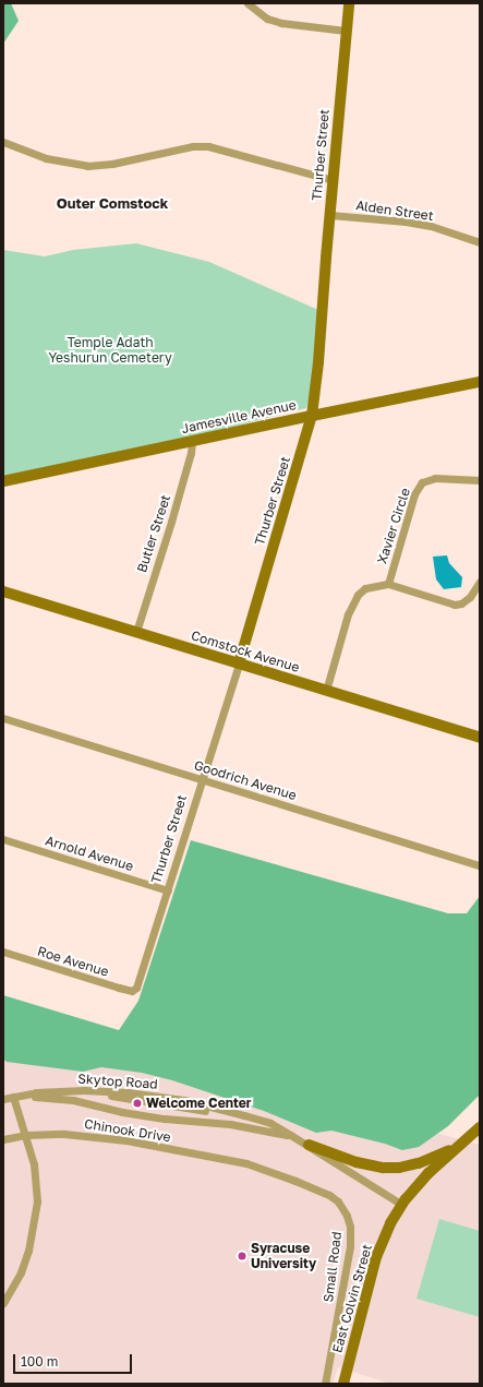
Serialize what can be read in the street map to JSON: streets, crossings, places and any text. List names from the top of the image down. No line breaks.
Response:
{"streets":{"street":["Thurber Street","Alden Street","Jamesville Avenue","Xavier Circle","Butler Street","Comstock Avenue","Goodrich Avenue","Arnold Avenue","Roe Avenue","Skytop Road","Chinook Drive","Small Road","East Colvin Street"]},"crossings":[["Thurber Street","Alden Street"],["Thurber Street","Jamesville Avenue"],["Thurber Street","Comstock Avenue"],["Thurber Street","Goodrich Avenue"],["Thurber Street","Arnold Avenue"],["Thurber Street","Roe Avenue"],["Jamesville Avenue","Butler Street"],["Xavier Circle","Comstock Avenue"],["Butler Street","Comstock Avenue"],["Skytop Road","East Colvin Street"],["Chinook Drive","Small Road"]],"districts":["Outer Comstock"],"parks":["Temple Adath Yeshurun Cemetery"],"places":["Welcome Center","Syracuse University"],"scale_bar":"100 m"}
